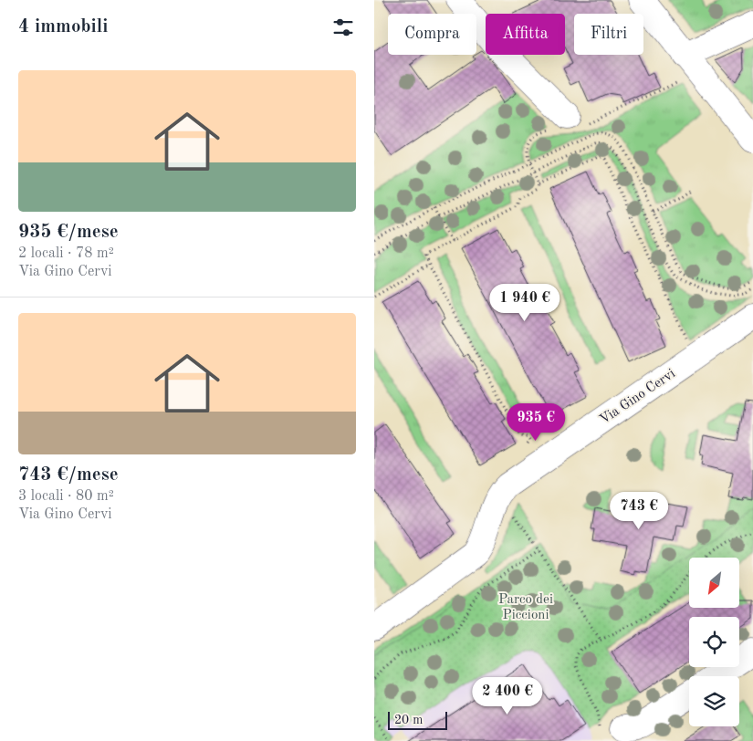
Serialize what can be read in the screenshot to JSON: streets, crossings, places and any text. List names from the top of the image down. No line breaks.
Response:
{"streets":{"street":["Via Gino Cervi"]},"parks":["Parco dei Piccioni"],"scale_bar":"20 m","north":"bottom left","page":{"heading":"4 immobili","chip":["Compra","Affitta","Filtri"],"list":[{"name":"935 €/mese","note":"2 locali · 78 m² · Via Gino Cervi"},{"name":"743 €/mese","note":"3 locali · 80 m² · Via Gino Cervi"}],"price":["1 940 €","935 €","743 €","2 400 €"],"scale":"20 m"}}
